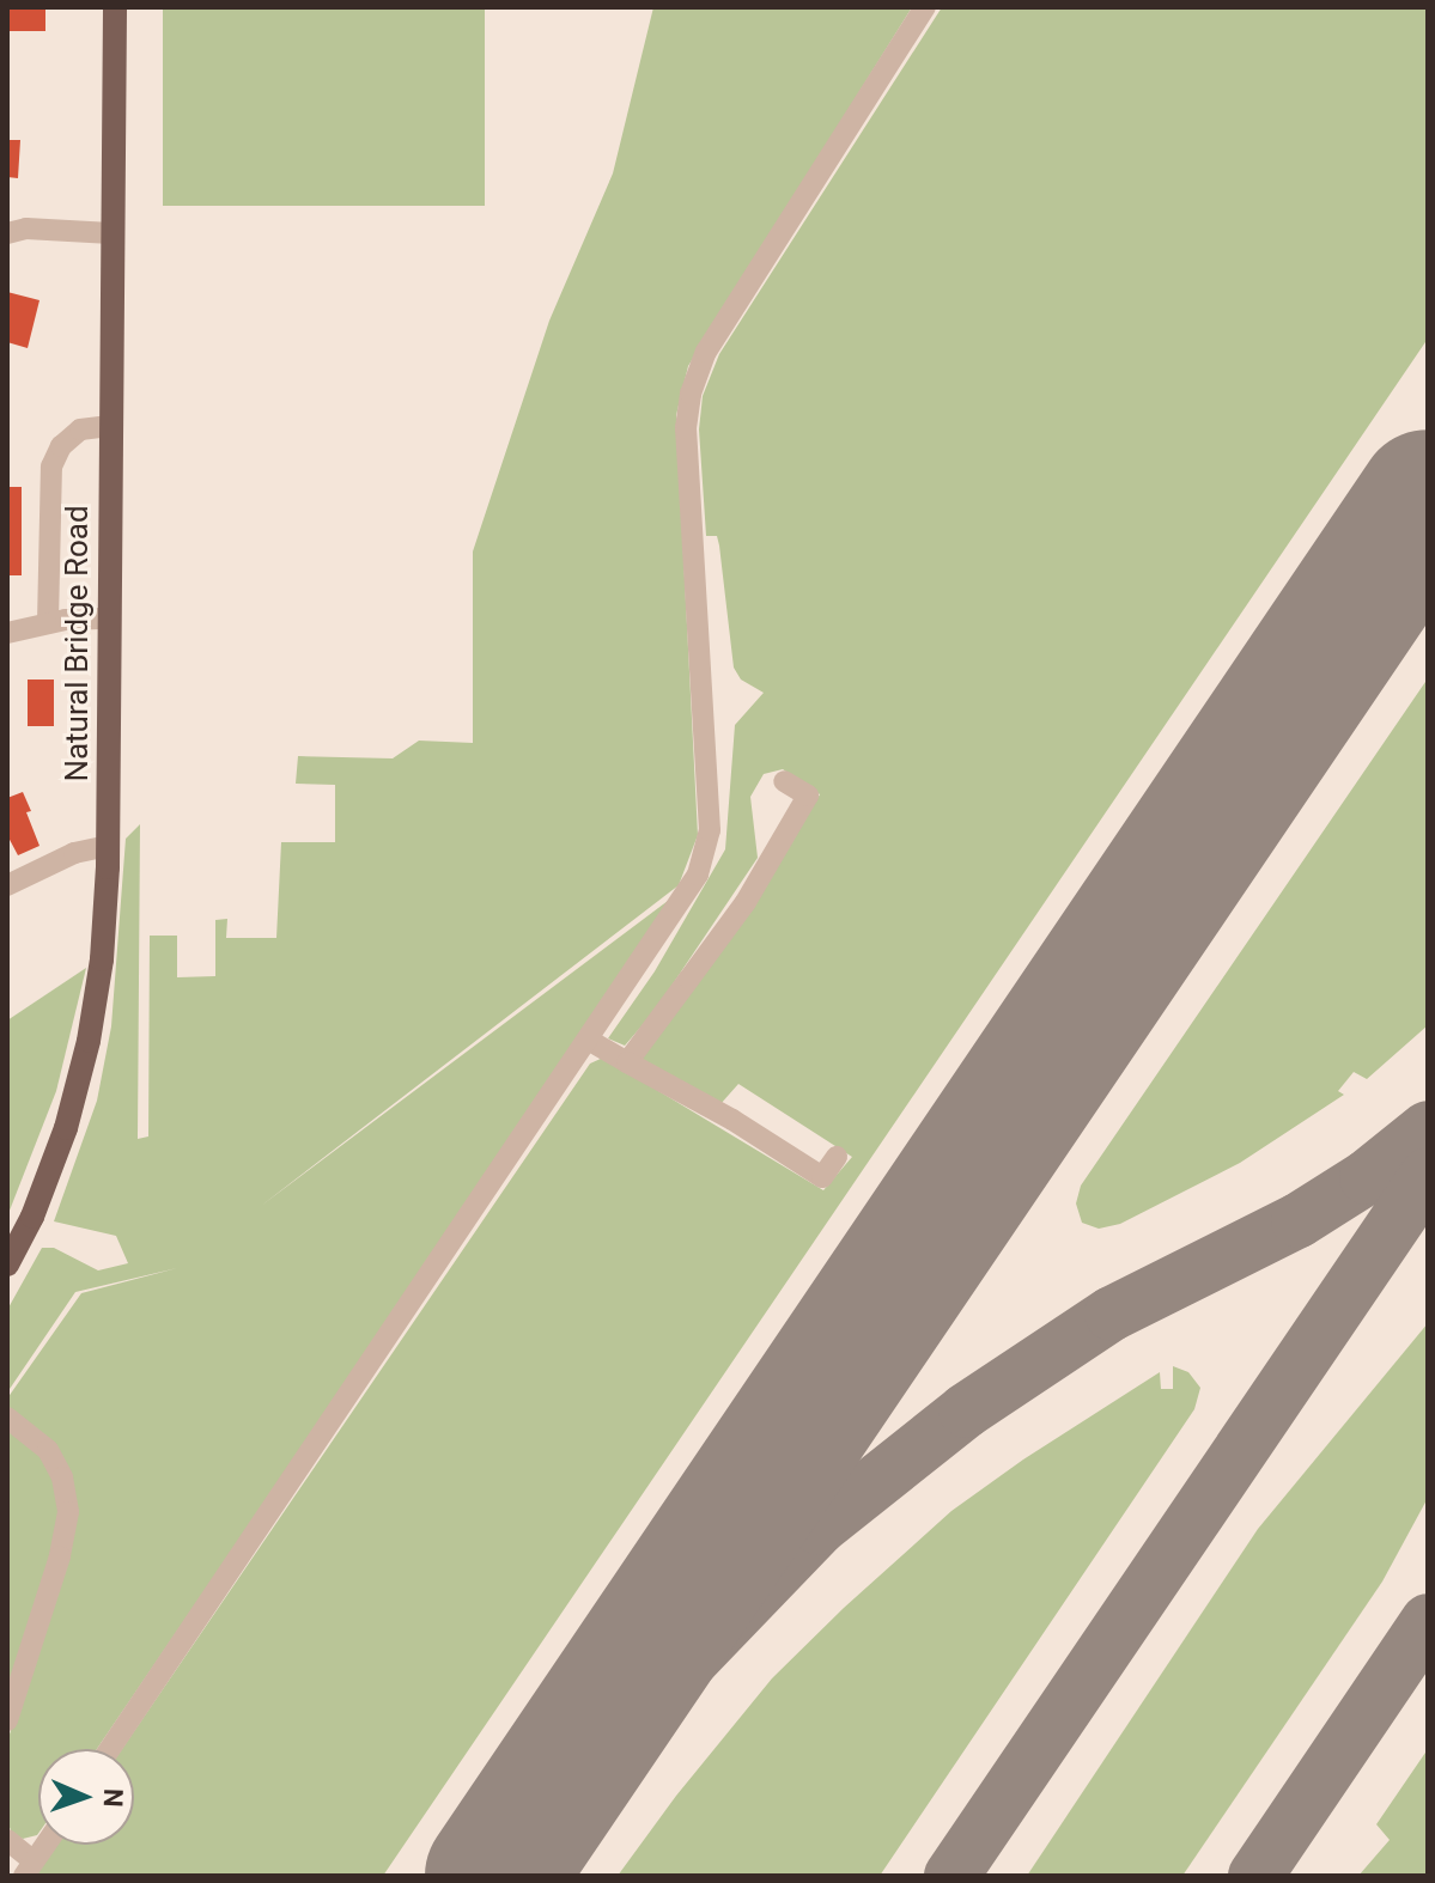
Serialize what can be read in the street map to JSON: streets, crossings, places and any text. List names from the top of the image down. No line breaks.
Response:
{"streets":{"main road":["Natural Bridge Road"]},"north":"right"}
